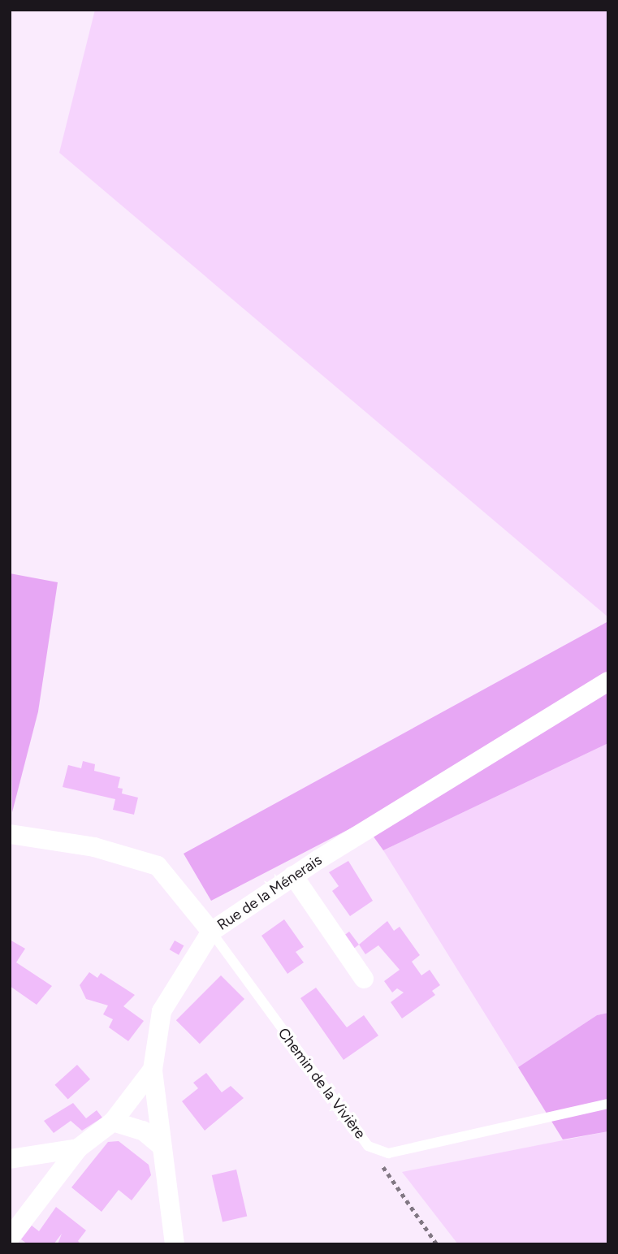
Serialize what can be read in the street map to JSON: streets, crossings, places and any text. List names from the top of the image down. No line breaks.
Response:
{"streets":{"street":["Rue de la Ménerais"],"lane":["Chemin de la Vivière"]},"crossings":[["Rue de la Ménerais","Chemin de la Vivière"]]}
